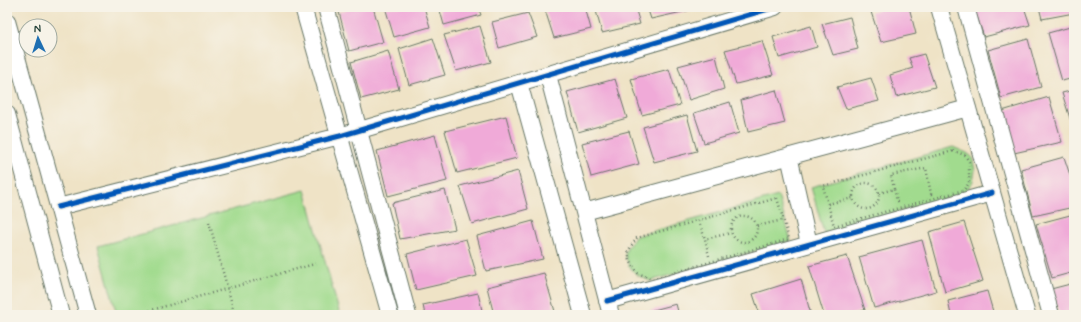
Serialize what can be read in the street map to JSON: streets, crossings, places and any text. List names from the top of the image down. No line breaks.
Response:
{"north":"top"}
